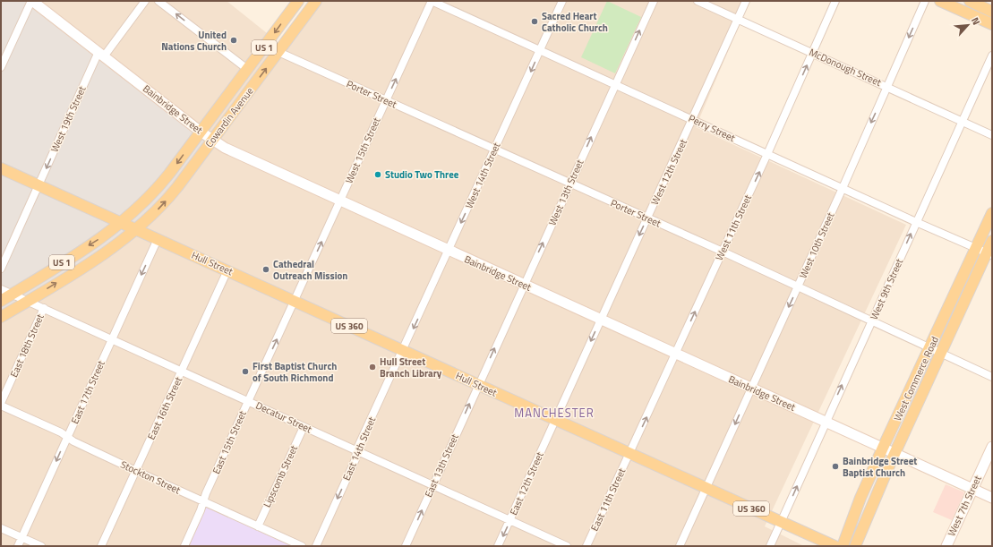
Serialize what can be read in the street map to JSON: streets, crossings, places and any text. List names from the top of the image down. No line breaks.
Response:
{"streets":{"main road":["US 1","Cowardin Avenue","Hull Street","US 360","West Commerce Road"],"street":["McDonough Street","Porter Street","Bainbridge Street","West 19th Street","Perry Street","West 15th Street","West 12th Street","West 14th Street","West 13th Street","West 11th Street","West 10th Street","West 9th Street","East 18th Street","East 17th Street","East 16th Street","Decatur Street","East 15th Street","East 14th Street","East 13th Street","Lipscomb Street","Stockton Street","East 12th Street","East 11th Street","West 7th Street"]},"crossings":[["US 1","Cowardin Avenue"],["US 1","Hull Street"],["US 1","Decatur Street"],["McDonough Street","West 12th Street"],["McDonough Street","West 11th Street"],["McDonough Street","West 10th Street"],["McDonough Street","West 9th Street"],["Porter Street","Cowardin Avenue"],["Porter Street","West 15th Street"],["Porter Street","West 12th Street"],["Porter Street","West 14th Street"],["Porter Street","West 13th Street"],["Porter Street","West 11th Street"],["Porter Street","West 10th Street"],["Porter Street","West 9th Street"],["Porter Street","West Commerce Road"],["Bainbridge Street","Cowardin Avenue"],["Bainbridge Street","West 19th Street"],["Bainbridge Street","West 15th Street"],["Bainbridge Street","West 12th Street"],["Bainbridge Street","West 14th Street"],["Bainbridge Street","West 13th Street"],["Bainbridge Street","West 11th Street"],["Bainbridge Street","West 10th Street"],["Bainbridge Street","West 9th Street"],["Bainbridge Street","West Commerce Road"],["Bainbridge Street","West 7th Street"],["Cowardin Avenue","Hull Street"],["West 19th Street","Hull Street"],["Perry Street","West 15th Street"],["Perry Street","West 12th Street"],["Perry Street","West 14th Street"],["Perry Street","West 13th Street"],["Perry Street","West 11th Street"],["Perry Street","West 10th Street"],["Perry Street","West 9th Street"],["Perry Street","West Commerce Road"],["West 15th Street","Hull Street"],["West 15th Street","East 15th Street"],["West 12th Street","Hull Street"],["West 12th Street","East 12th Street"],["West 14th Street","Hull Street"],["West 14th Street","East 14th Street"],["West 13th Street","Hull Street"],["West 13th Street","East 13th Street"],["West 11th Street","Hull Street"],["West 11th Street","East 11th Street"],["West 10th Street","Hull Street"],["Hull Street","West 9th Street"],["Hull Street","East 17th Street"],["Hull Street","East 16th Street"],["Hull Street","East 15th Street"],["Hull Street","East 14th Street"],["Hull Street","East 13th Street"],["Hull Street","East 12th Street"],["Hull Street","East 11th Street"],["East 18th Street","Decatur Street"],["East 18th Street","Stockton Street"],["East 17th Street","Decatur Street"],["East 17th Street","Stockton Street"],["East 16th Street","Decatur Street"],["East 16th Street","Stockton Street"],["Decatur Street","East 15th Street"],["Decatur Street","East 14th Street"],["Decatur Street","East 13th Street"],["Decatur Street","Lipscomb Street"],["Decatur Street","East 12th Street"],["East 15th Street","Stockton Street"],["Lipscomb Street","Stockton Street"]],"one_way":["West 19th Street","West 15th Street","West 12th Street","West 14th Street","West 13th Street","West 11th Street","West 10th Street","West 9th Street","East 17th Street","East 15th Street","East 14th Street","East 13th Street"],"districts":["MANCHESTER"],"places":["Sacred Heart Catholic Church","United Nations Church","Studio Two Three","Cathedral Outreach Mission","Hull Street Branch Library","First Baptist Church of South Richmond","Bainbridge Street Baptist Church"],"north":"top right"}
